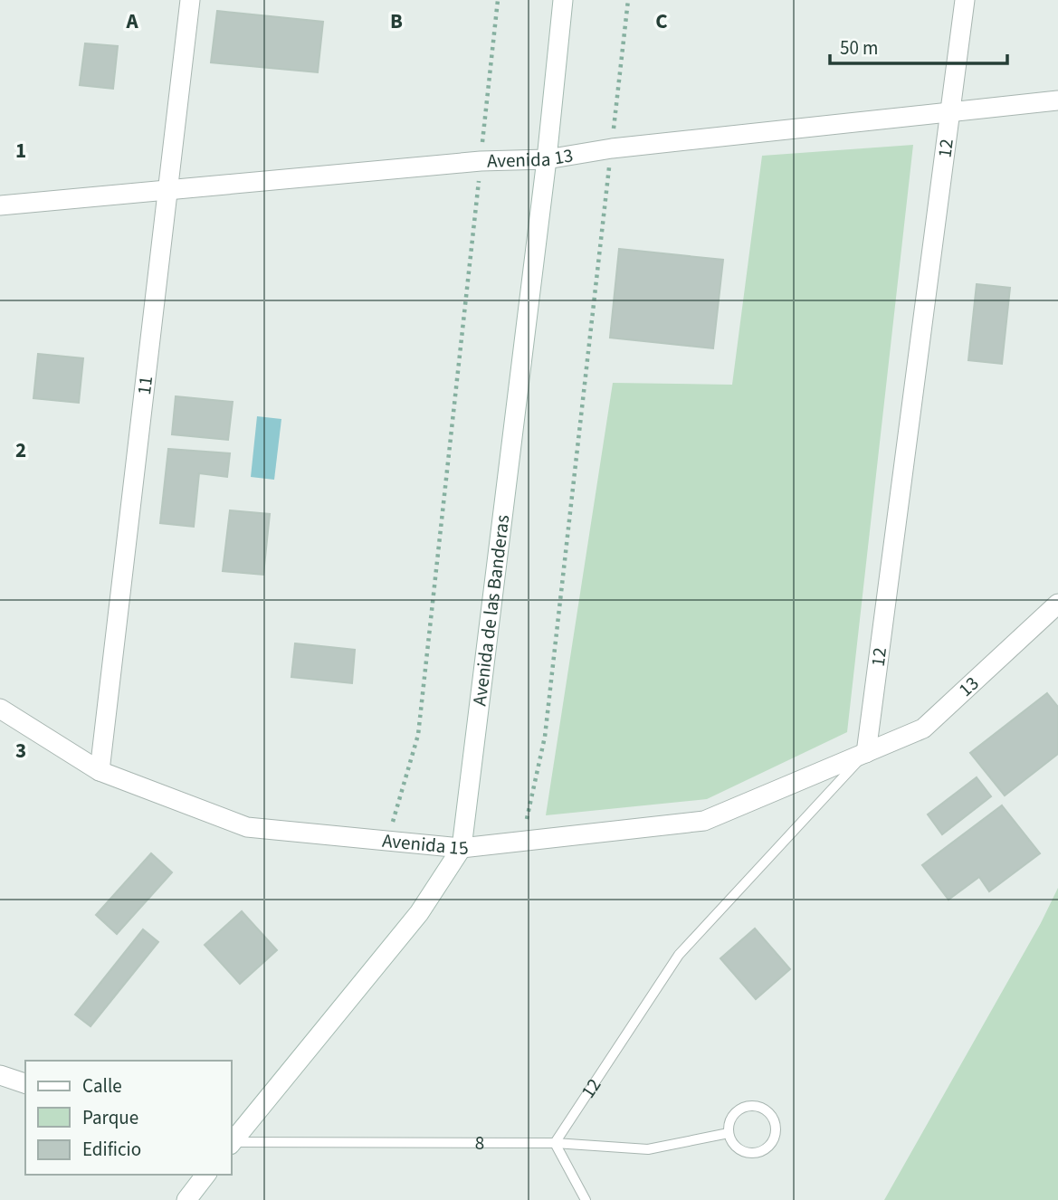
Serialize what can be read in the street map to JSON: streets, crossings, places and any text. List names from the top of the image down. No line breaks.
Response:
{"streets":{"street":["12","Avenida 13","11","Avenida de las Banderas","13","Avenida 15"],"lane":["8"]},"crossings":[["12","Avenida 13"],["12","13"],["12","Avenida 15"],["12","8"],["Avenida 13","11"],["Avenida 13","Avenida de las Banderas"],["11","Avenida 15"],["Avenida de las Banderas","Avenida 15"],["13","Avenida 15"]],"legend":["Calle","Parque","Edificio"],"scale_bar":"50 m","grid":{"columns":["A","B","C"],"rows":["1","2","3"]}}
